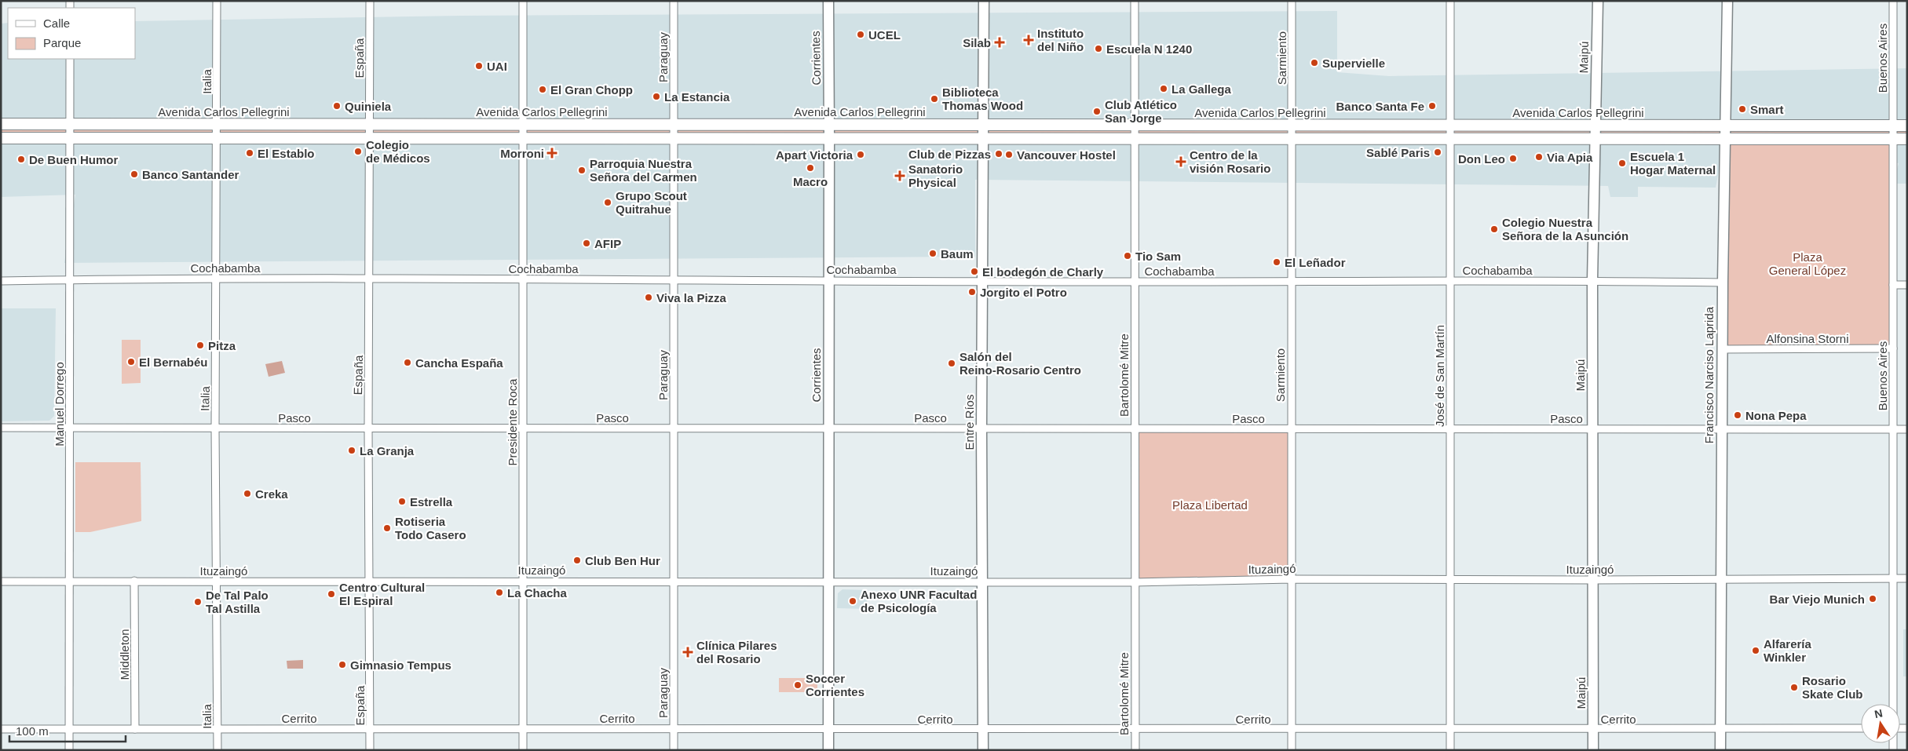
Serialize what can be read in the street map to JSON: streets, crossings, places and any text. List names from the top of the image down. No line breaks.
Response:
{"streets":{"main road":["Maipú","Corrientes","Avenida Carlos Pellegrini","Francisco Narciso Laprida","Entre Ríos"],"street":["Paraguay","España","Sarmiento","Buenos Aires","Italia","Cochabamba","Alfonsina Storni","Bartolomé Mitre","José de San Martín","Manuel Dorrego","Pasco","Presidente Roca","Ituzaingó","Middleton","Cerrito"]},"crossings":[["Paraguay","Avenida Carlos Pellegrini"],["Paraguay","Cochabamba"],["Paraguay","Pasco"],["Paraguay","Ituzaingó"],["Paraguay","Cerrito"],["Maipú","Avenida Carlos Pellegrini"],["Maipú","Cochabamba"],["Maipú","Pasco"],["Maipú","Ituzaingó"],["Maipú","Cerrito"],["España","Avenida Carlos Pellegrini"],["España","Cochabamba"],["España","Pasco"],["España","Ituzaingó"],["España","Cerrito"],["Corrientes","Avenida Carlos Pellegrini"],["Corrientes","Cochabamba"],["Corrientes","Pasco"],["Corrientes","Ituzaingó"],["Corrientes","Cerrito"],["Sarmiento","Avenida Carlos Pellegrini"],["Sarmiento","Cochabamba"],["Sarmiento","Pasco"],["Sarmiento","Ituzaingó"],["Sarmiento","Cerrito"],["Buenos Aires","Avenida Carlos Pellegrini"],["Buenos Aires","Alfonsina Storni"],["Buenos Aires","Pasco"],["Buenos Aires","Ituzaingó"],["Italia","Avenida Carlos Pellegrini"],["Italia","Cochabamba"],["Italia","Pasco"],["Italia","Ituzaingó"],["Italia","Cerrito"],["Avenida Carlos Pellegrini","Bartolomé Mitre"],["Avenida Carlos Pellegrini","Francisco Narciso Laprida"],["Avenida Carlos Pellegrini","José de San Martín"],["Avenida Carlos Pellegrini","Manuel Dorrego"],["Avenida Carlos Pellegrini","Presidente Roca"],["Avenida Carlos Pellegrini","Entre Ríos"],["Cochabamba","Bartolomé Mitre"],["Cochabamba","Francisco Narciso Laprida"],["Cochabamba","José de San Martín"],["Cochabamba","Manuel Dorrego"],["Cochabamba","Presidente Roca"],["Cochabamba","Entre Ríos"],["Alfonsina Storni","Francisco Narciso Laprida"],["Bartolomé Mitre","Pasco"],["Bartolomé Mitre","Ituzaingó"],["Bartolomé Mitre","Cerrito"],["Francisco Narciso Laprida","Pasco"],["Francisco Narciso Laprida","Ituzaingó"],["Francisco Narciso Laprida","Cerrito"],["José de San Martín","Pasco"],["José de San Martín","Ituzaingó"],["José de San Martín","Cerrito"],["Manuel Dorrego","Pasco"],["Manuel Dorrego","Ituzaingó"],["Manuel Dorrego","Cerrito"],["Pasco","Presidente Roca"],["Pasco","Entre Ríos"],["Presidente Roca","Ituzaingó"],["Presidente Roca","Cerrito"],["Entre Ríos","Ituzaingó"],["Entre Ríos","Cerrito"],["Ituzaingó","Middleton"],["Middleton","Cerrito"]],"parks":["Plaza General López","Plaza Libertad"],"places":{"other":["UCEL","Escuela N 1240","Supervielle","UAI","La Gallega","El Gran Chopp","La Estancia","Biblioteca Thomas Wood","Quiniela","Banco Santa Fe","Smart","Club Atlético San Jorge","Colegio de Médicos","Sablé Paris","El Establo","Club de Pizzas","Apart Victoria","Vancouver Hostel","Via Apia","Don Leo","De Buen Humor","Escuela 1 Hogar Maternal","Macro","Parroquia Nuestra Señora del Carmen","Banco Santander","Grupo Scout Quitrahue","Colegio Nuestra Señora de la Asunción","AFIP","Baum","Tio Sam","El Leñador","El bodegón de Charly","Jorgito el Potro","Viva la Pizza","Pitza","El Bernabéu","Cancha España","Salón del Reino-Rosario Centro","Nona Pepa","La Granja","Creka","Estrella","Rotiseria Todo Casero","Club Ben Hur","La Chacha","Centro Cultural El Espiral","Bar Viejo Munich","Anexo UNR Facultad de Psicología","De Tal Palo Tal Astilla","Alfarería Winkler","Gimnasio Tempus","Soccer Corrientes","Rosario Skate Club"],"health":["Instituto del Niño","Silab","Morroni","Centro de la visión Rosario","Sanatorio Physical","Clínica Pilares del Rosario"]},"legend":["Calle","Parque"],"scale_bar":"100 m","north":"top"}
